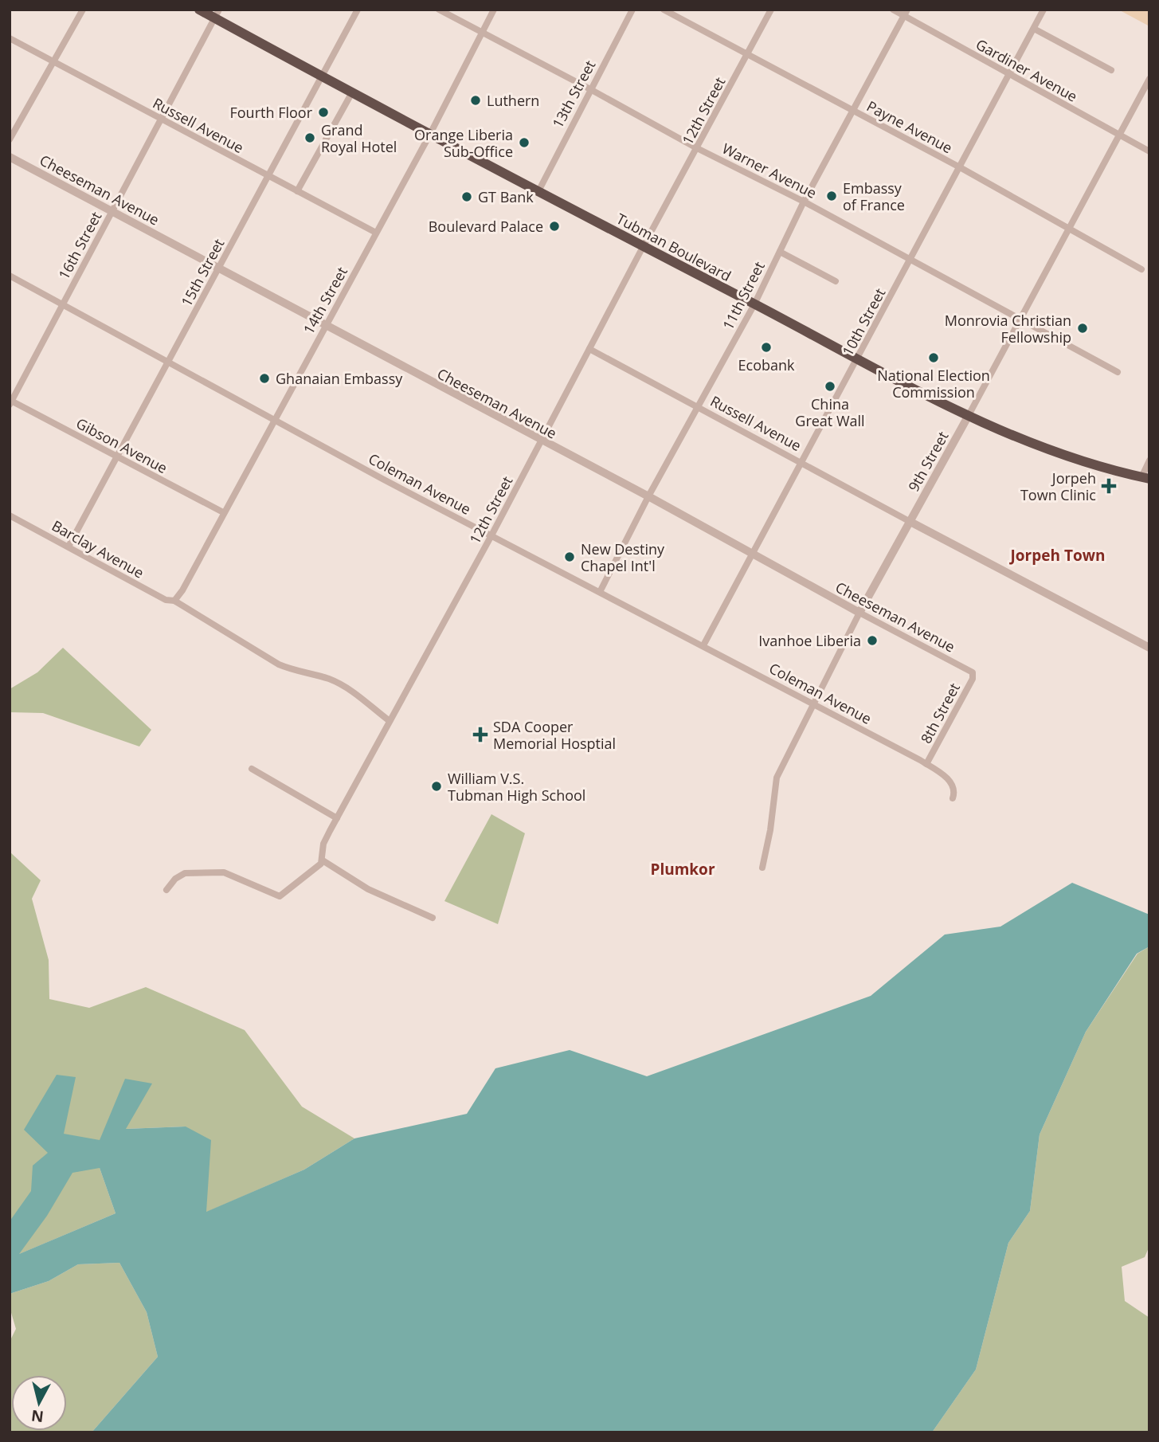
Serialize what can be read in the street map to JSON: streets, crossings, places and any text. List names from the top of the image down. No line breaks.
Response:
{"streets":{"highway":["Tubman Boulevard"],"street":["Gardiner Avenue","13th Street","12th Street","Russell Avenue","Payne Avenue","Warner Avenue","Cheeseman Avenue","16th Street","15th Street","11th Street","14th Street","10th Street","Gibson Avenue","9th Street","Coleman Avenue","Barclay Avenue","8th Street"]},"crossings":[["Gardiner Avenue","11th Street"],["Gardiner Avenue","10th Street"],["Gardiner Avenue","9th Street"],["13th Street","Warner Avenue"],["13th Street","Tubman Boulevard"],["12th Street","Russell Avenue"],["12th Street","Payne Avenue"],["12th Street","Warner Avenue"],["12th Street","Cheeseman Avenue"],["12th Street","Tubman Boulevard"],["12th Street","Coleman Avenue"],["12th Street","Barclay Avenue"],["Russell Avenue","16th Street"],["Russell Avenue","15th Street"],["Russell Avenue","11th Street"],["Russell Avenue","14th Street"],["Russell Avenue","10th Street"],["Russell Avenue","9th Street"],["Payne Avenue","11th Street"],["Payne Avenue","10th Street"],["Payne Avenue","9th Street"],["Warner Avenue","11th Street"],["Warner Avenue","14th Street"],["Warner Avenue","10th Street"],["Warner Avenue","9th Street"],["Cheeseman Avenue","16th Street"],["Cheeseman Avenue","15th Street"],["Cheeseman Avenue","11th Street"],["Cheeseman Avenue","14th Street"],["Cheeseman Avenue","10th Street"],["Cheeseman Avenue","9th Street"],["Cheeseman Avenue","8th Street"],["16th Street","Tubman Boulevard"],["16th Street","Gibson Avenue"],["16th Street","Coleman Avenue"],["Tubman Boulevard","15th Street"],["Tubman Boulevard","11th Street"],["Tubman Boulevard","14th Street"],["Tubman Boulevard","10th Street"],["Tubman Boulevard","9th Street"],["15th Street","Gibson Avenue"],["15th Street","Coleman Avenue"],["15th Street","Barclay Avenue"],["11th Street","Coleman Avenue"],["14th Street","Gibson Avenue"],["14th Street","Coleman Avenue"],["14th Street","Barclay Avenue"],["10th Street","Coleman Avenue"],["9th Street","Coleman Avenue"],["Coleman Avenue","8th Street"]],"districts":["Jorpeh Town","Plumkor"],"places":{"other":["Luthern","Fourth Floor","Grand Royal Hotel","Orange Liberia Sub-Office","Embassy of France","GT Bank","Boulevard Palace","Monrovia Christian Fellowship","Ecobank","National Election Commission","Ghanaian Embassy","China Great Wall","New Destiny Chapel Int'l","Ivanhoe Liberia","William V.S. Tubman High School"],"health":["Jorpeh Town Clinic","SDA Cooper Memorial Hosptial"]},"north":"bottom"}
